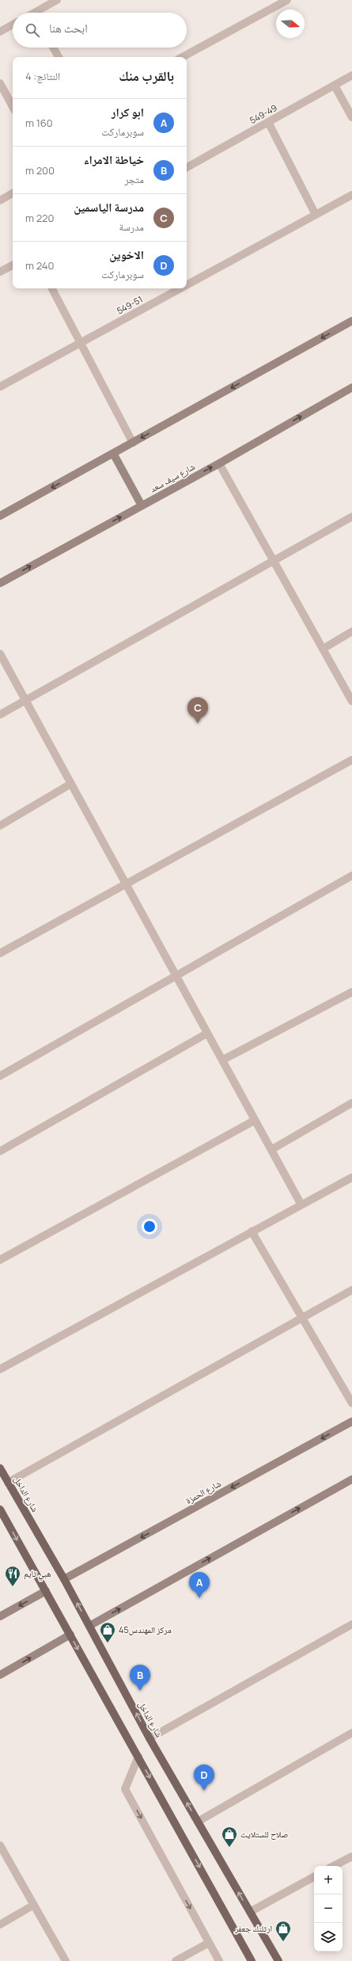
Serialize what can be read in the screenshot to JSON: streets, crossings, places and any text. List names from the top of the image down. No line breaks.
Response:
{"streets":{"main road":["شارع الداخل"],"street":["549-49","549-51","شارع سيف سعد","شارع الحمزة"]},"crossings":[["شارع الحمزة","شارع الداخل"]],"places":{"restaurant":["هبي تايم"],"shop":["مركز المهندس45","صلاح للستلايت","ارثلنك جعفر"]},"north":"right","page":{"search":"ابحث هنا","heading":["بالقرب منك","النتائج: 4"],"list":[{"mark":"A","name":"ابو كرار","note":"سوبرماركت","value":"160 m"},{"mark":"B","name":"خياطة الامراء","note":"متجر","value":"200 m"},{"mark":"C","name":"مدرسة الياسمين","note":"مدرسة","value":"220 m"},{"mark":"D","name":"الاخوين","note":"سوبرماركت","value":"240 m"}],"pins":["C","A","B","D"],"map_buttons":["+","−"]}}
